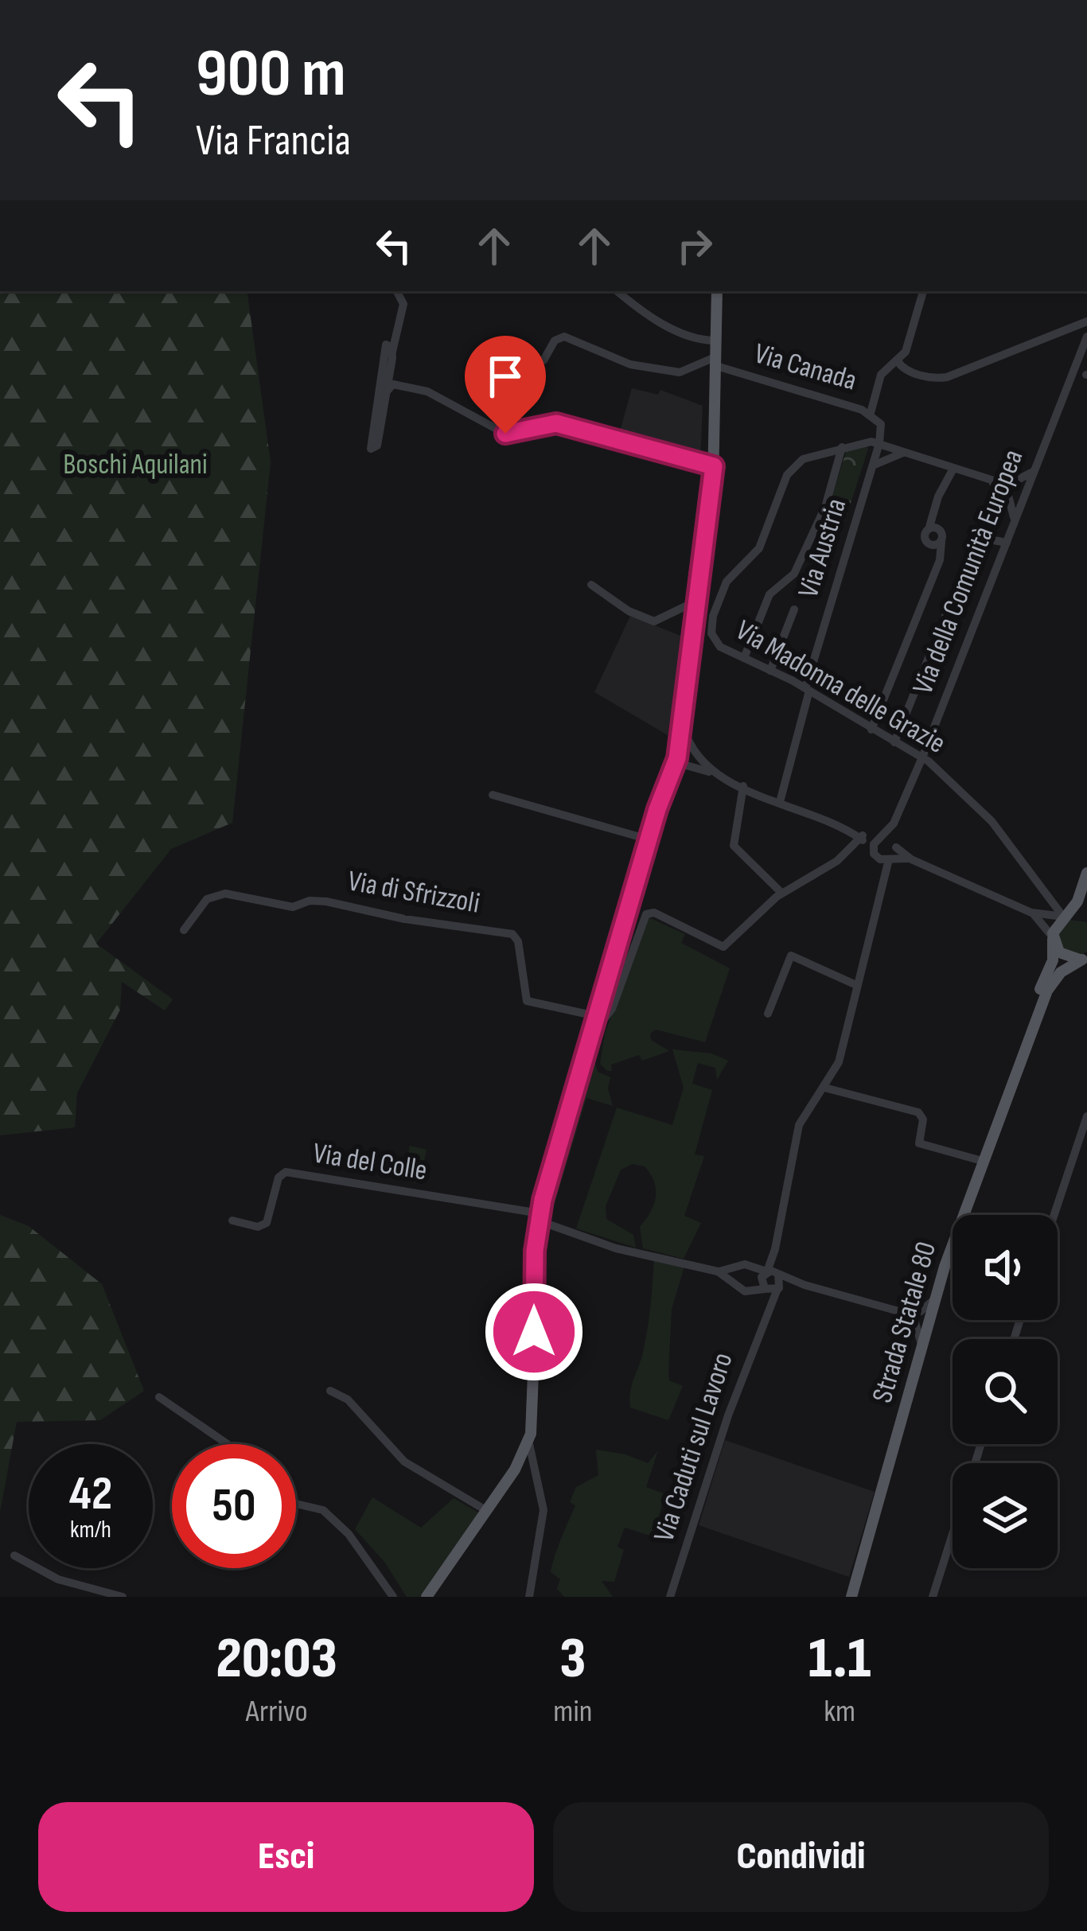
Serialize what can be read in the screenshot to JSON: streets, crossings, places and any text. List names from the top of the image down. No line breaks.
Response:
{"streets":{"main road":["Strada Statale 80"],"street":["Via Canada","Via Austria","Via della Comunità Europea","Via Madonna delle Grazie","Via di Sfrizzoli","Via del Colle","Via Caduti sul Lavoro"]},"crossings":[["Via Canada","Via Austria"],["Via Austria","Via Madonna delle Grazie"],["Via della Comunità Europea","Via Madonna delle Grazie"],["Via Madonna delle Grazie","Strada Statale 80"]],"parks":["Boschi Aquilani"],"page":{"turn":["900 m","Via Francia"],"speed":"42 km/h","limit":"50","eta":["20:03","Arrivo","3","min","1.1","km"],"buttons":["Esci","Condividi"]}}
